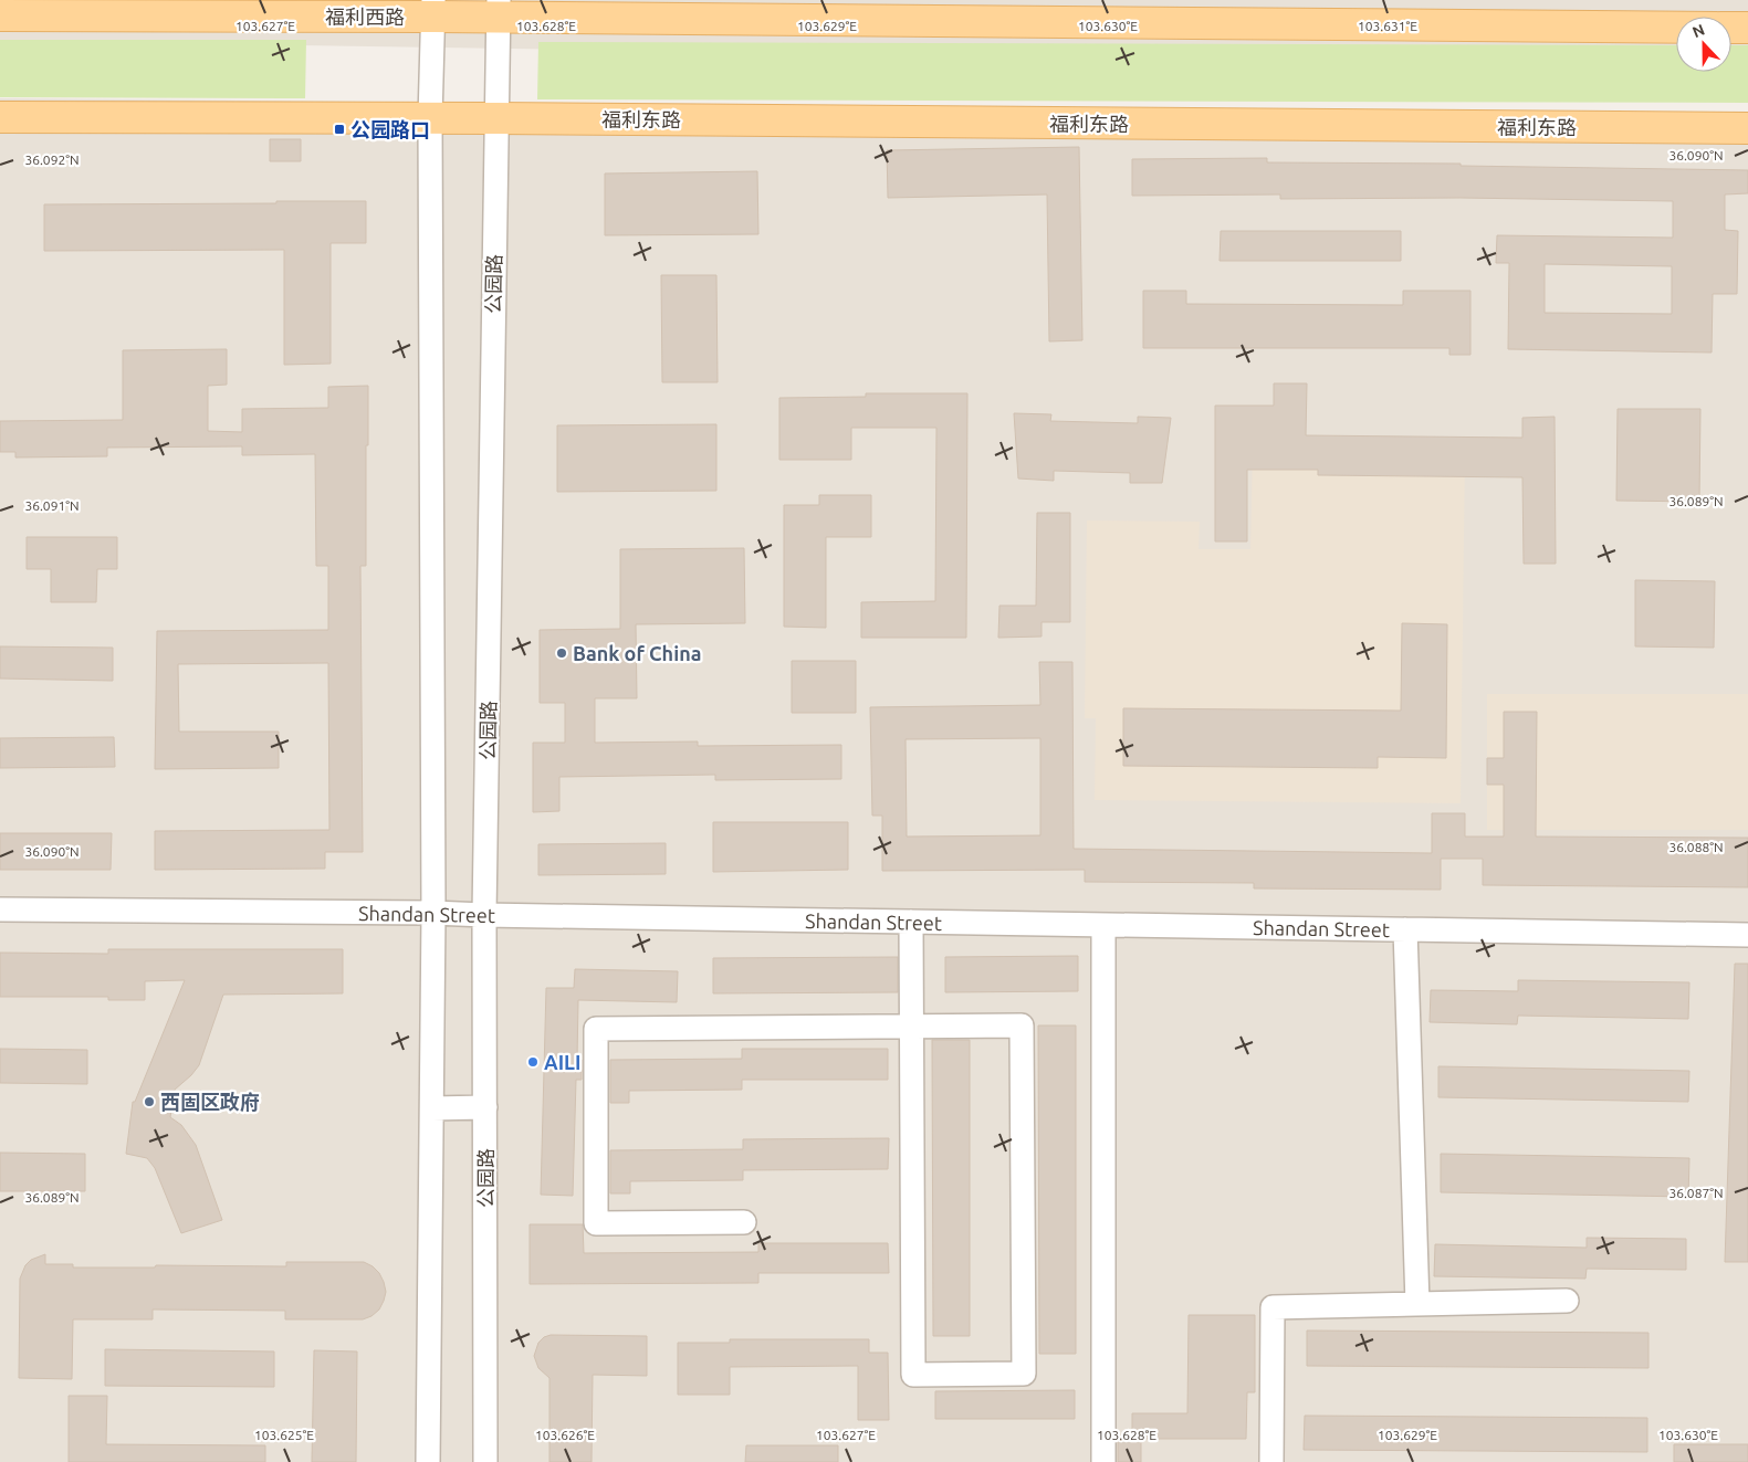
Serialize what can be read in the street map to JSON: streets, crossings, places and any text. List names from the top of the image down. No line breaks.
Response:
{"streets":{"main road":["福利西路","福利东路"],"street":["公园路","Shandan Street"]},"crossings":[["福利西路","公园路"],["福利东路","公园路"],["公园路","Shandan Street"]],"places":{"transit":["公园路口"],"other":["Bank of China","AILI","西固区政府"]},"north":"top","coordinates":["103.627°E","103.628°E","103.629°E","103.630°E","103.631°E","36.090°N","36.092°N","36.089°N","36.091°N","36.088°N","36.087°N","103.625°E","103.626°E"]}
